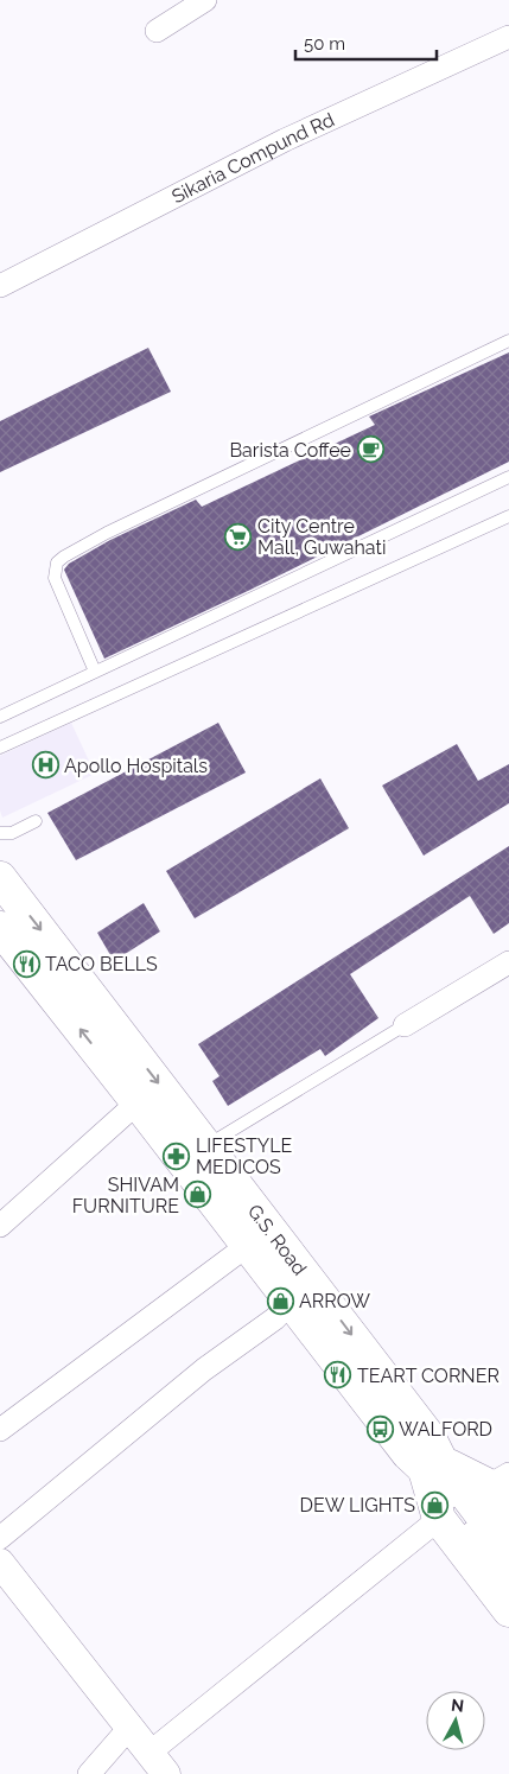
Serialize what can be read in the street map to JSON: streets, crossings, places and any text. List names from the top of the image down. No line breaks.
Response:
{"streets":{"main road":["G.S. Road"],"street":["Sikaria Compund Rd"]},"places":{"cafe":["Barista Coffee"],"supermarket":["City Centre Mall, Guwahati"],"hospital":["Apollo Hospitals"],"restaurant":["TACO BELLS","TEART CORNER"],"pharmacy":["LIFESTYLE MEDICOS"],"shop":["SHIVAM FURNITURE","ARROW","DEW LIGHTS"],"bus stop":["WALFORD"]},"scale_bar":"50 m","north":"top"}
